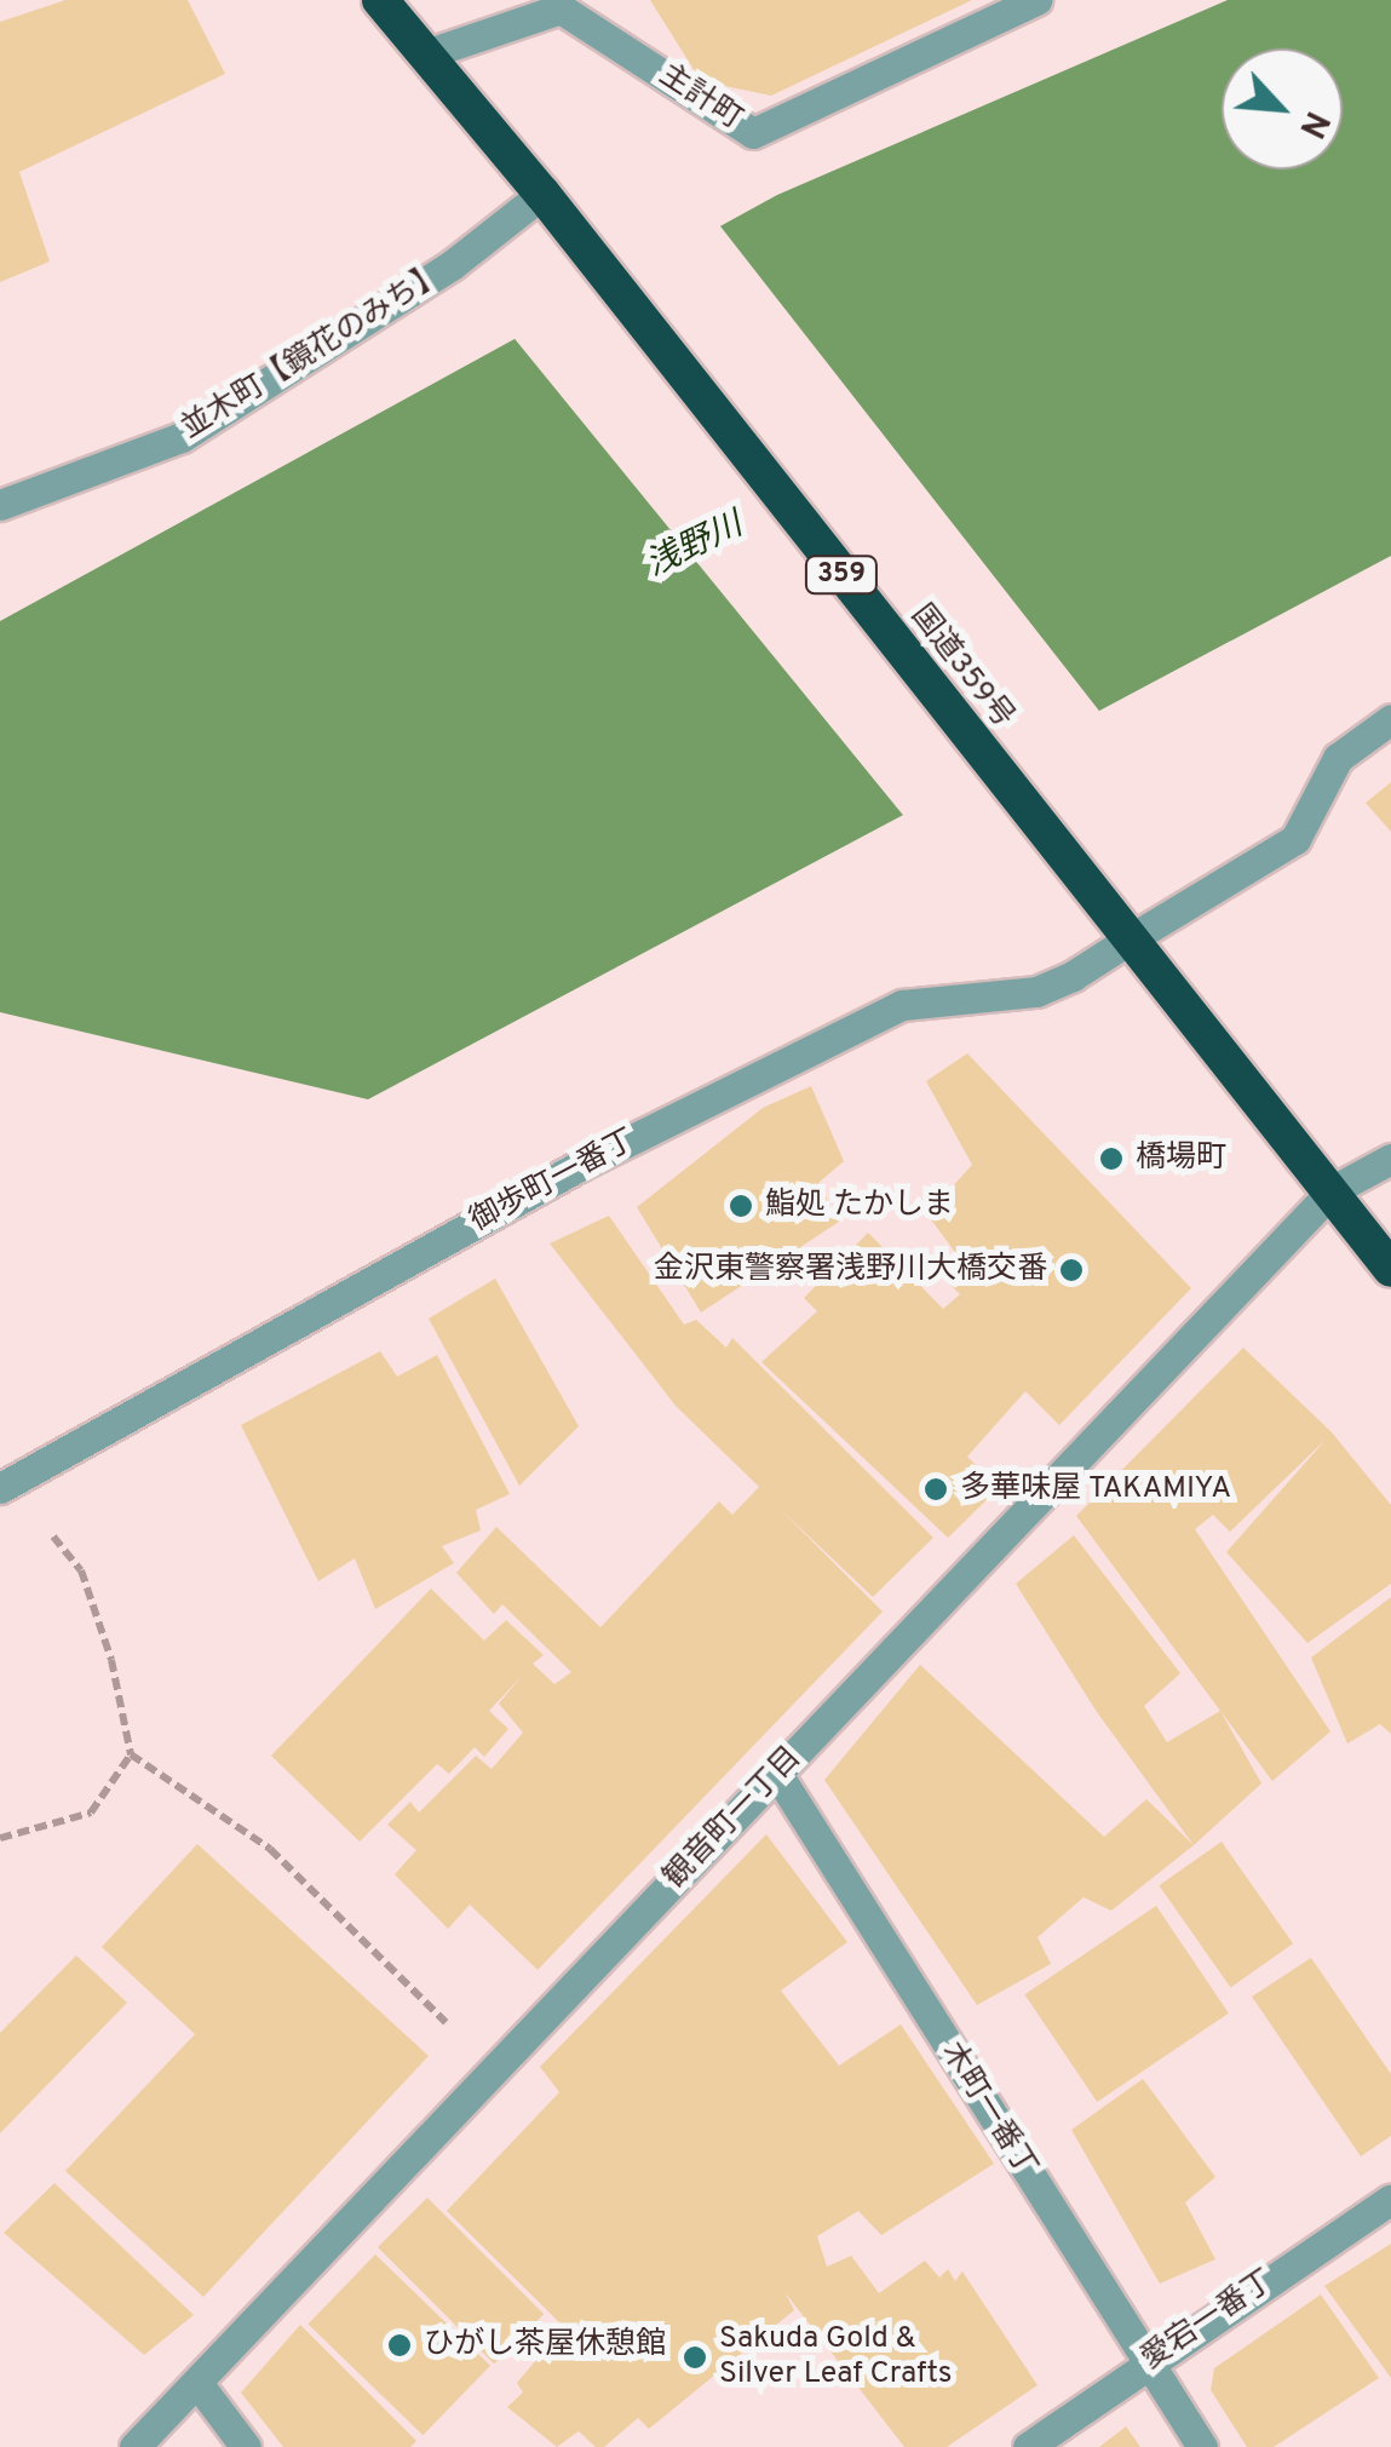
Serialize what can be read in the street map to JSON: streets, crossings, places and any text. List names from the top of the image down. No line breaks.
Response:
{"streets":{"highway":["359","国道359号"],"street":["主計町","並木町【鏡花のみち】","御歩町一番丁","観音町一丁目","木町一番丁","愛宕一番丁"]},"crossings":[["主計町","国道359号"],["並木町【鏡花のみち】","国道359号"],["国道359号","御歩町一番丁"],["国道359号","観音町一丁目"],["観音町一丁目","木町一番丁"],["木町一番丁","愛宕一番丁"]],"water":["浅野川"],"places":["橋場町","鮨処 たかしま","金沢東警察署浅野川大橋交番","多華味屋 TAKAMIYA","ひがし茶屋休憩館","Sakuda Gold & Silver Leaf Crafts"],"north":"bottom right"}
